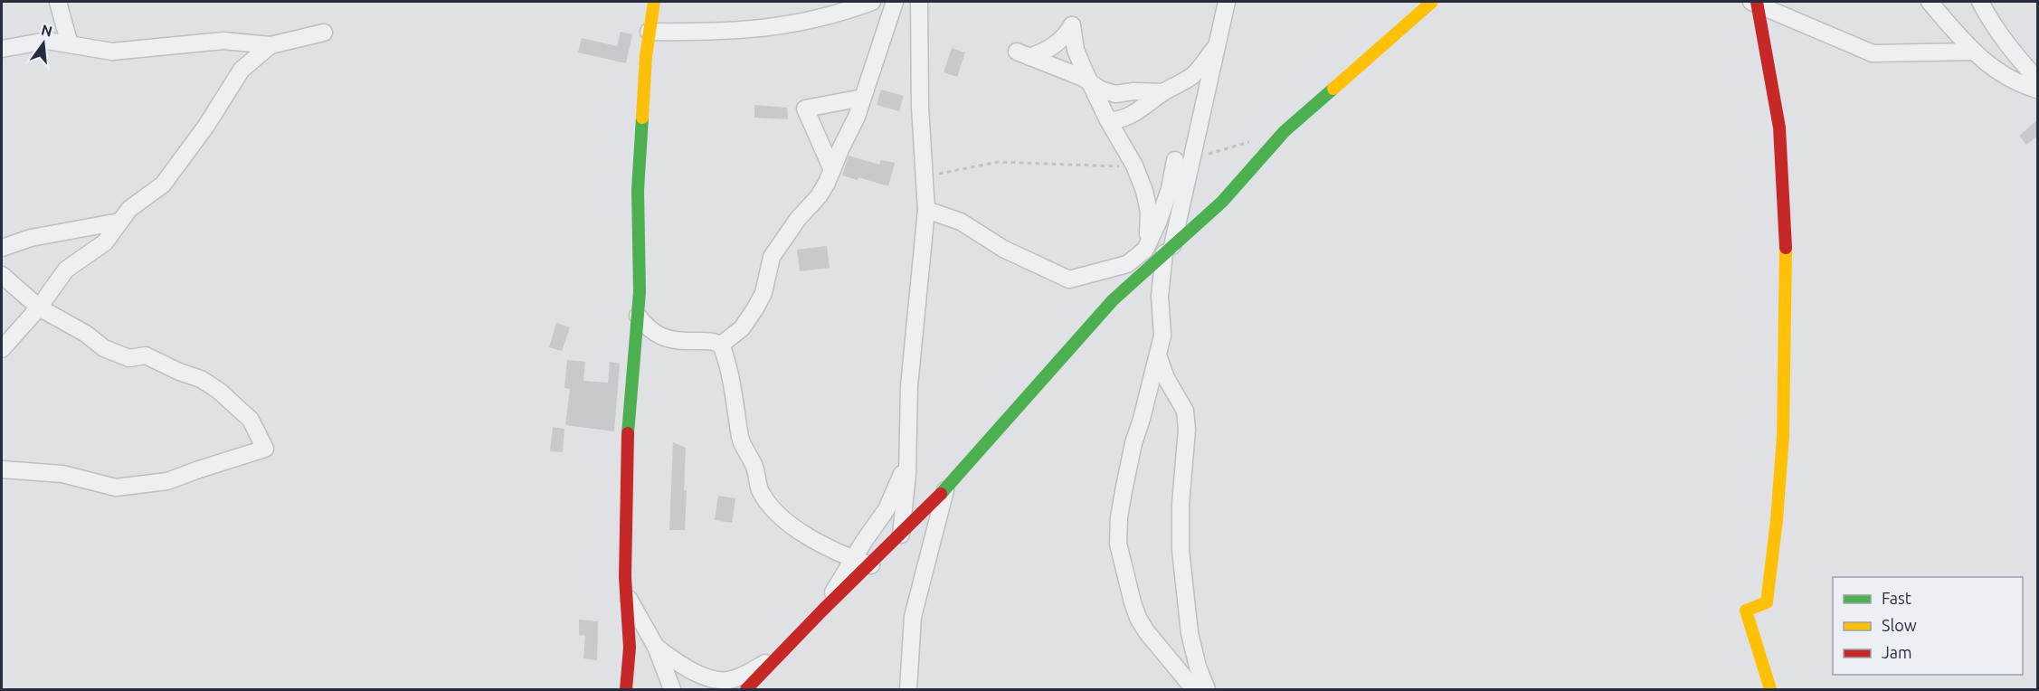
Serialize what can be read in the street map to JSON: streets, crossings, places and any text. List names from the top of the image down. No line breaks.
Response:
{"legend":["Fast","Slow","Jam"],"north":"top"}
